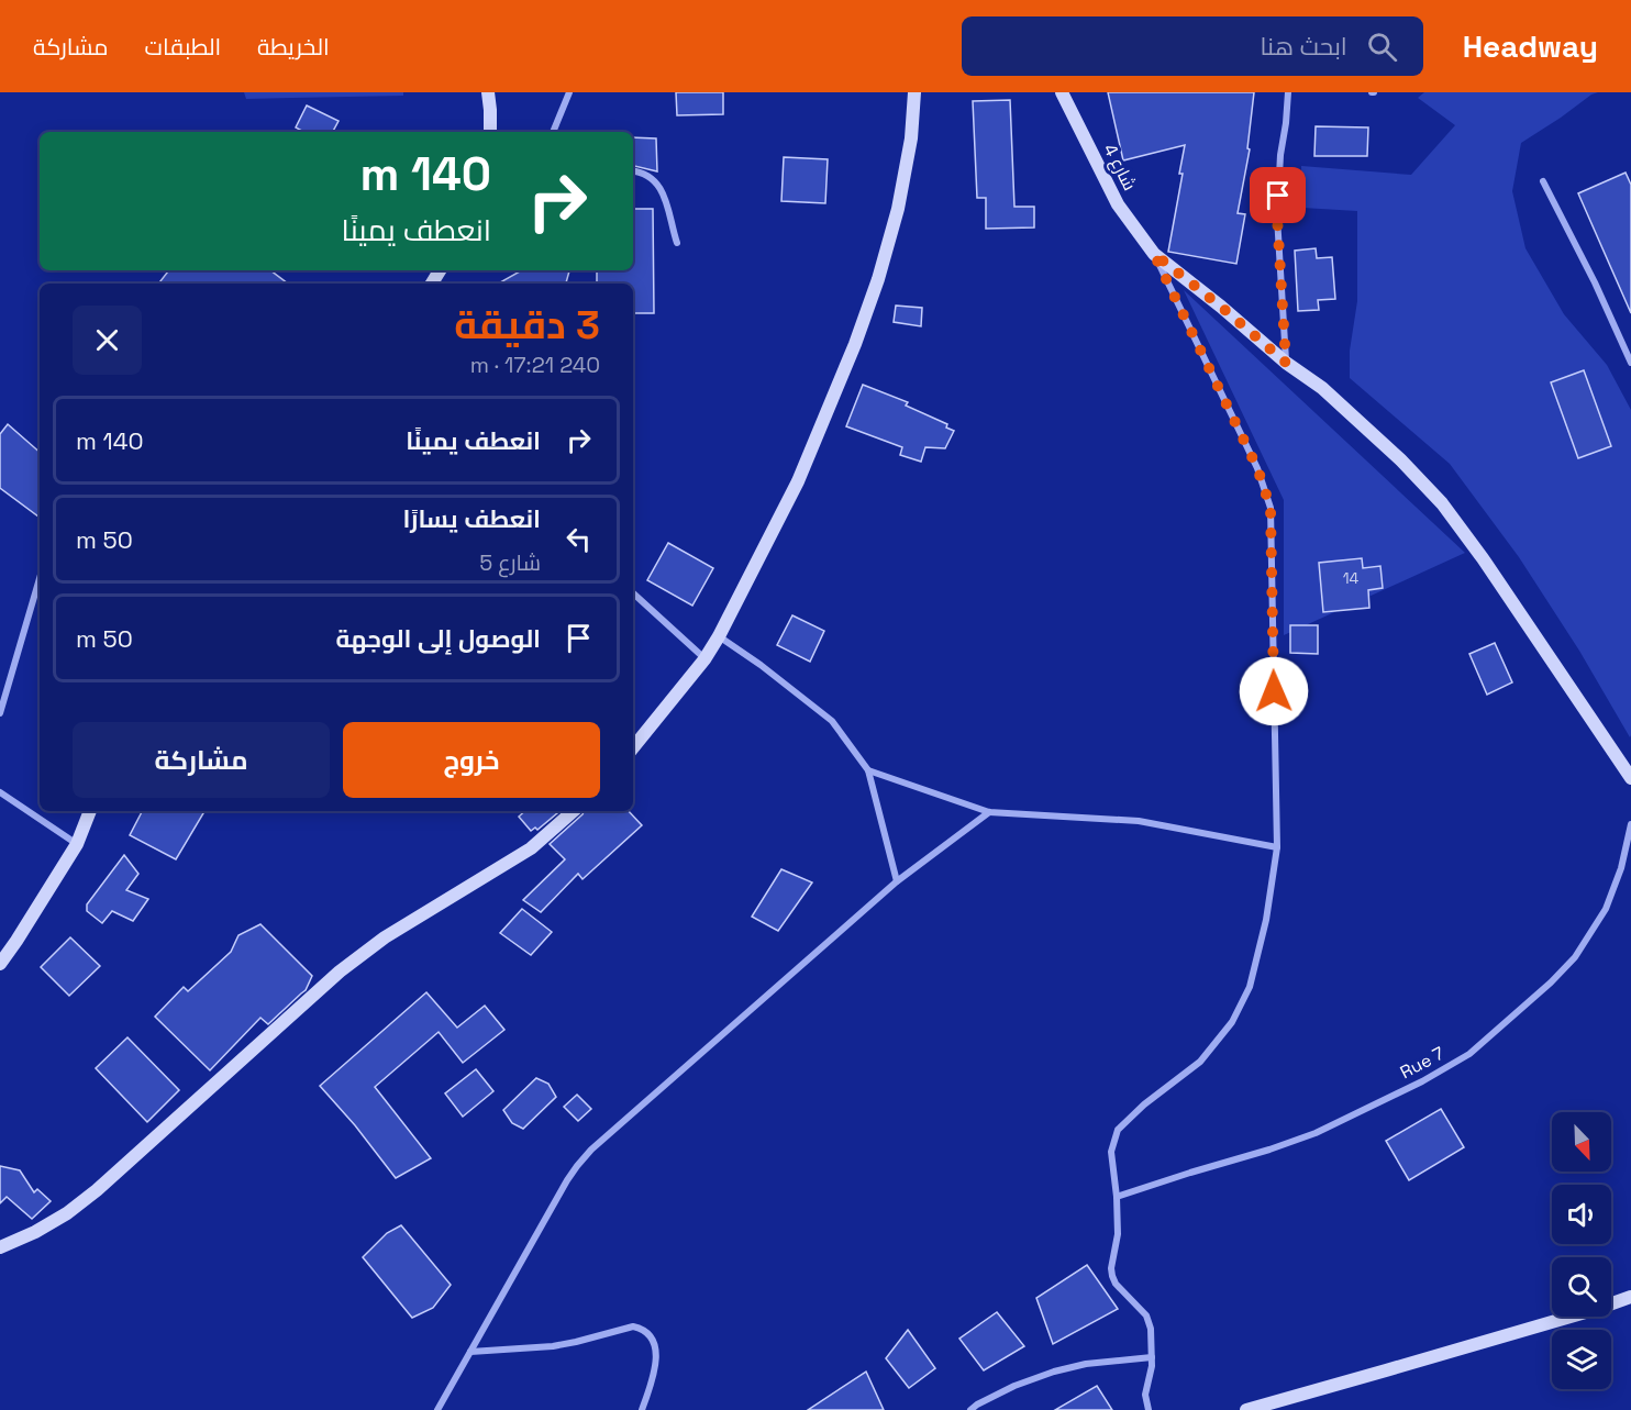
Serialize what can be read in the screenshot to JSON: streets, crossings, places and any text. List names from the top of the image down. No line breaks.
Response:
{"streets":{"street":["شارع 4","Rue 7"]},"house_numbers":["14"],"north":"bottom right","page":{"header":"Headway","search":"ابحث هنا","nav":["الخريطة","الطبقات","مشاركة"],"turn":["140 m","انعطف يمينًا"],"heading":["3 دقيقة","240 m · 17:21"],"list":[{"name":"انعطف يمينًا","value":"140 m"},{"name":"انعطف يسارًا","note":"شارع 5","value":"50 m"},{"name":"الوصول إلى الوجهة","value":"50 m"}],"buttons":["خروج","مشاركة"]}}
